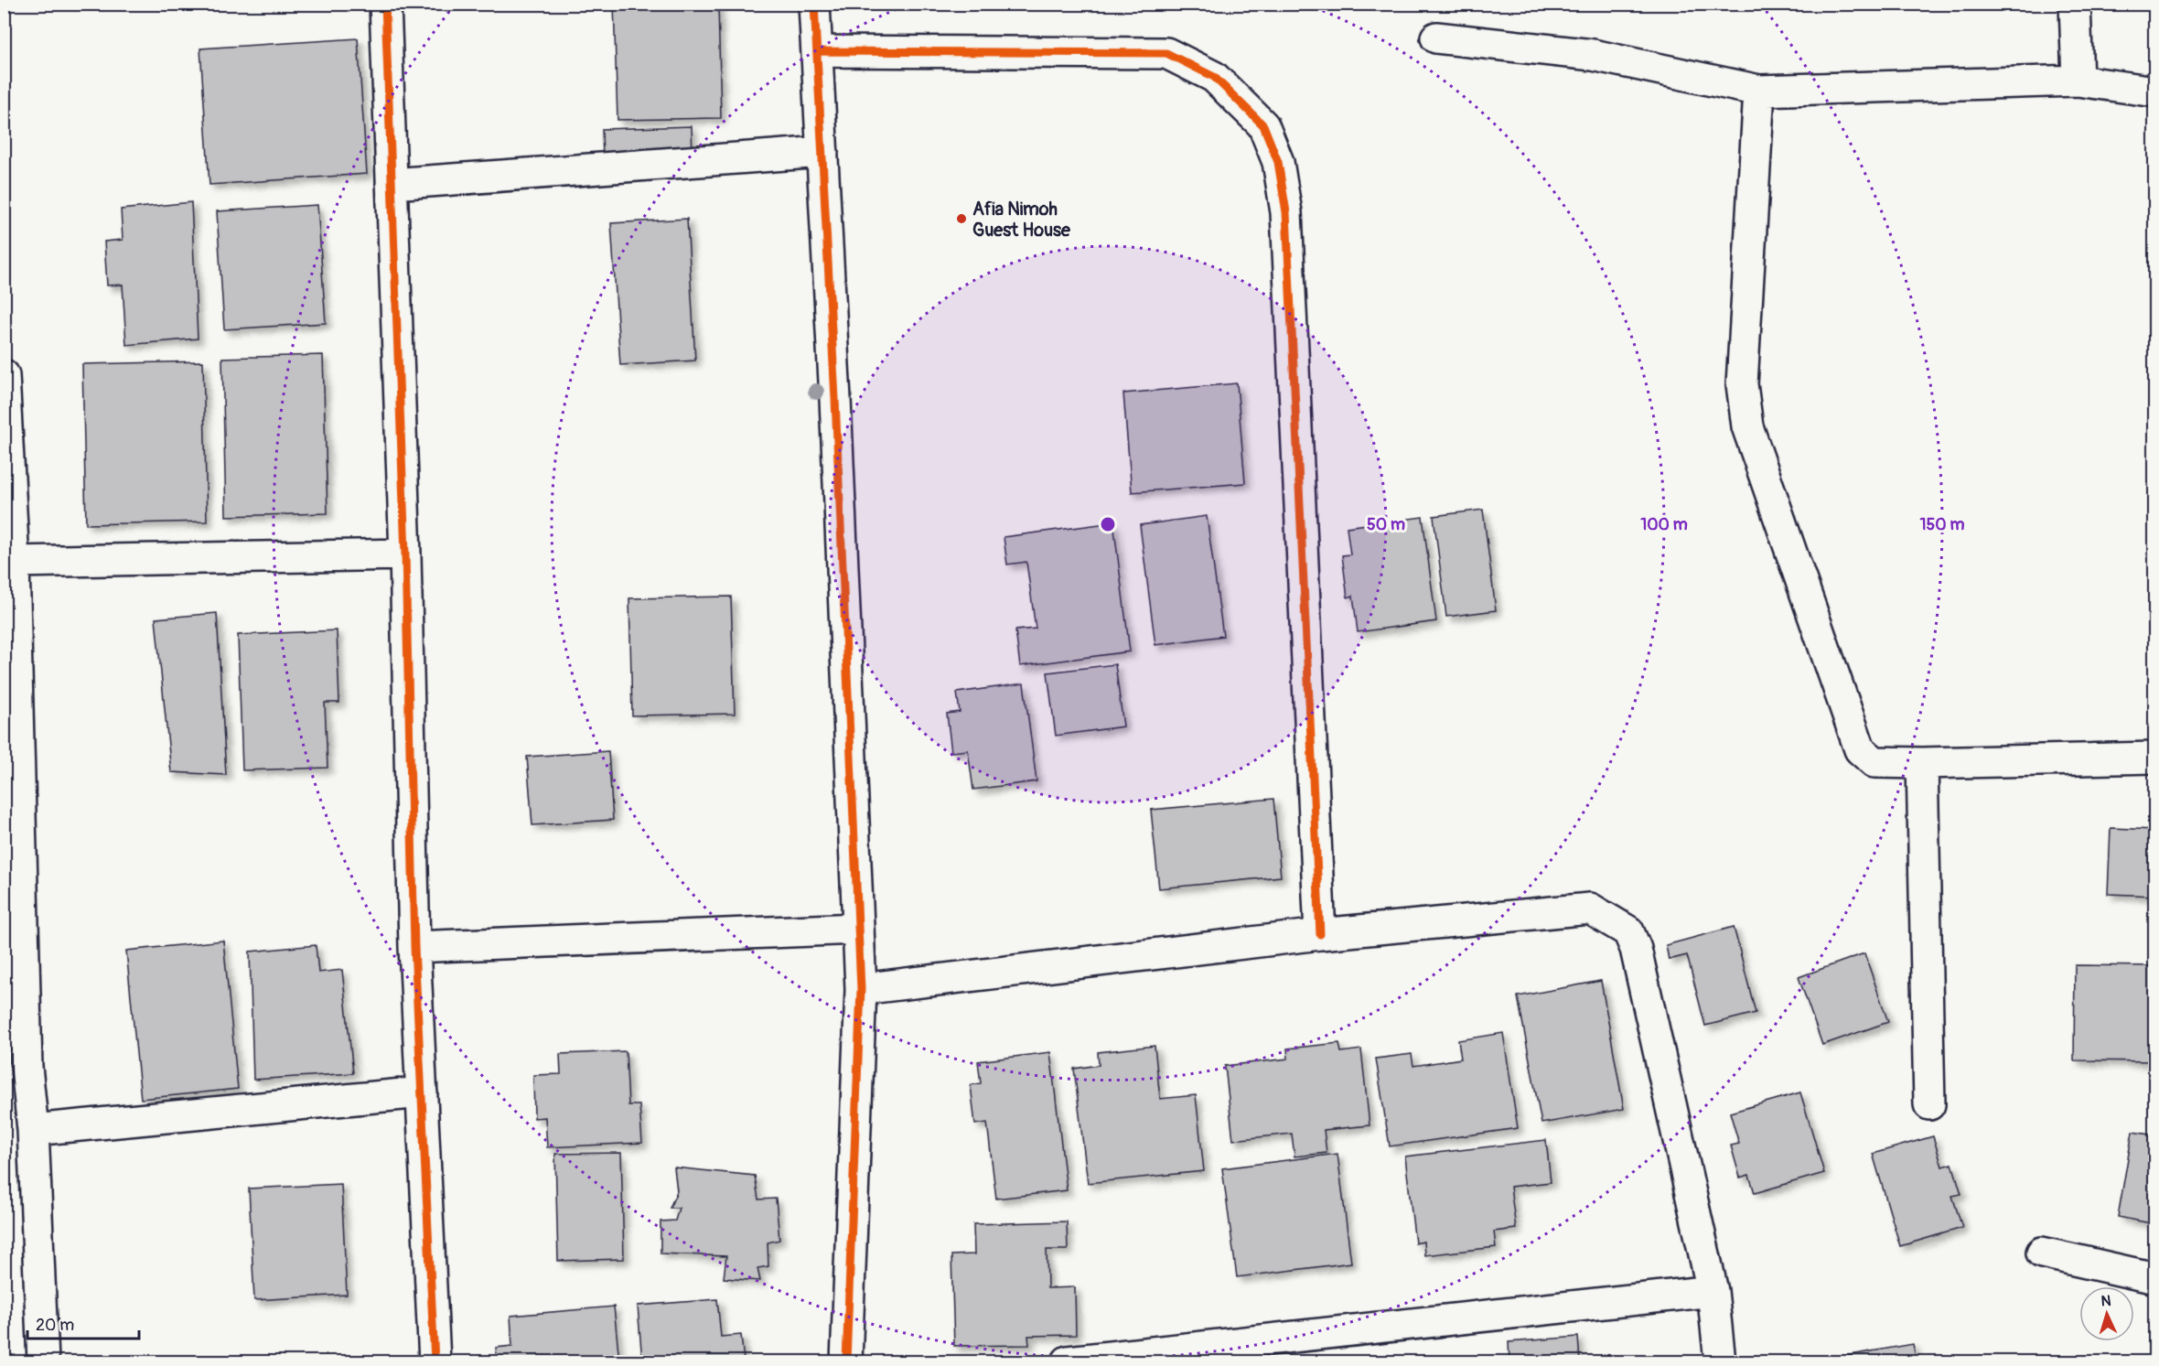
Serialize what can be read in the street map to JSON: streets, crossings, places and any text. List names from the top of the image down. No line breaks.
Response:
{"places":["Afia Nimoh Guest House"],"scale_bar":"20 m","north":"top","rings":["50 m","100 m","150 m"]}
